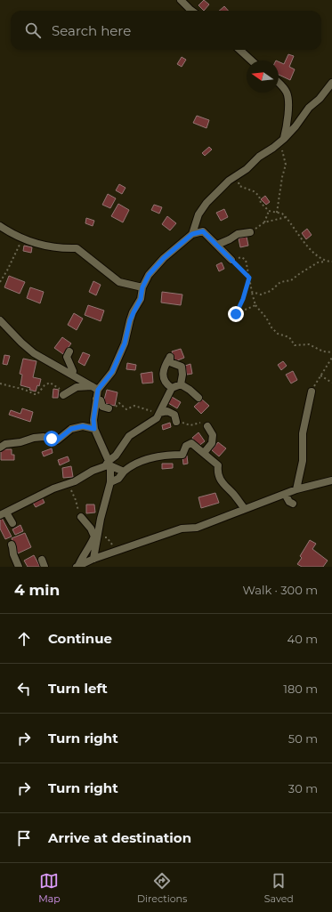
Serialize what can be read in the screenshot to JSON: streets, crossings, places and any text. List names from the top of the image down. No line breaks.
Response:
{"north":"left","page":{"search":"Search here","heading":["4 min","Walk · 300 m"],"list":[["Continue","40 m"],["Turn left","180 m"],["Turn right","50 m"],["Turn right","30 m"],"Arrive at destination"],"nav":["Map","Directions","Saved"]}}
